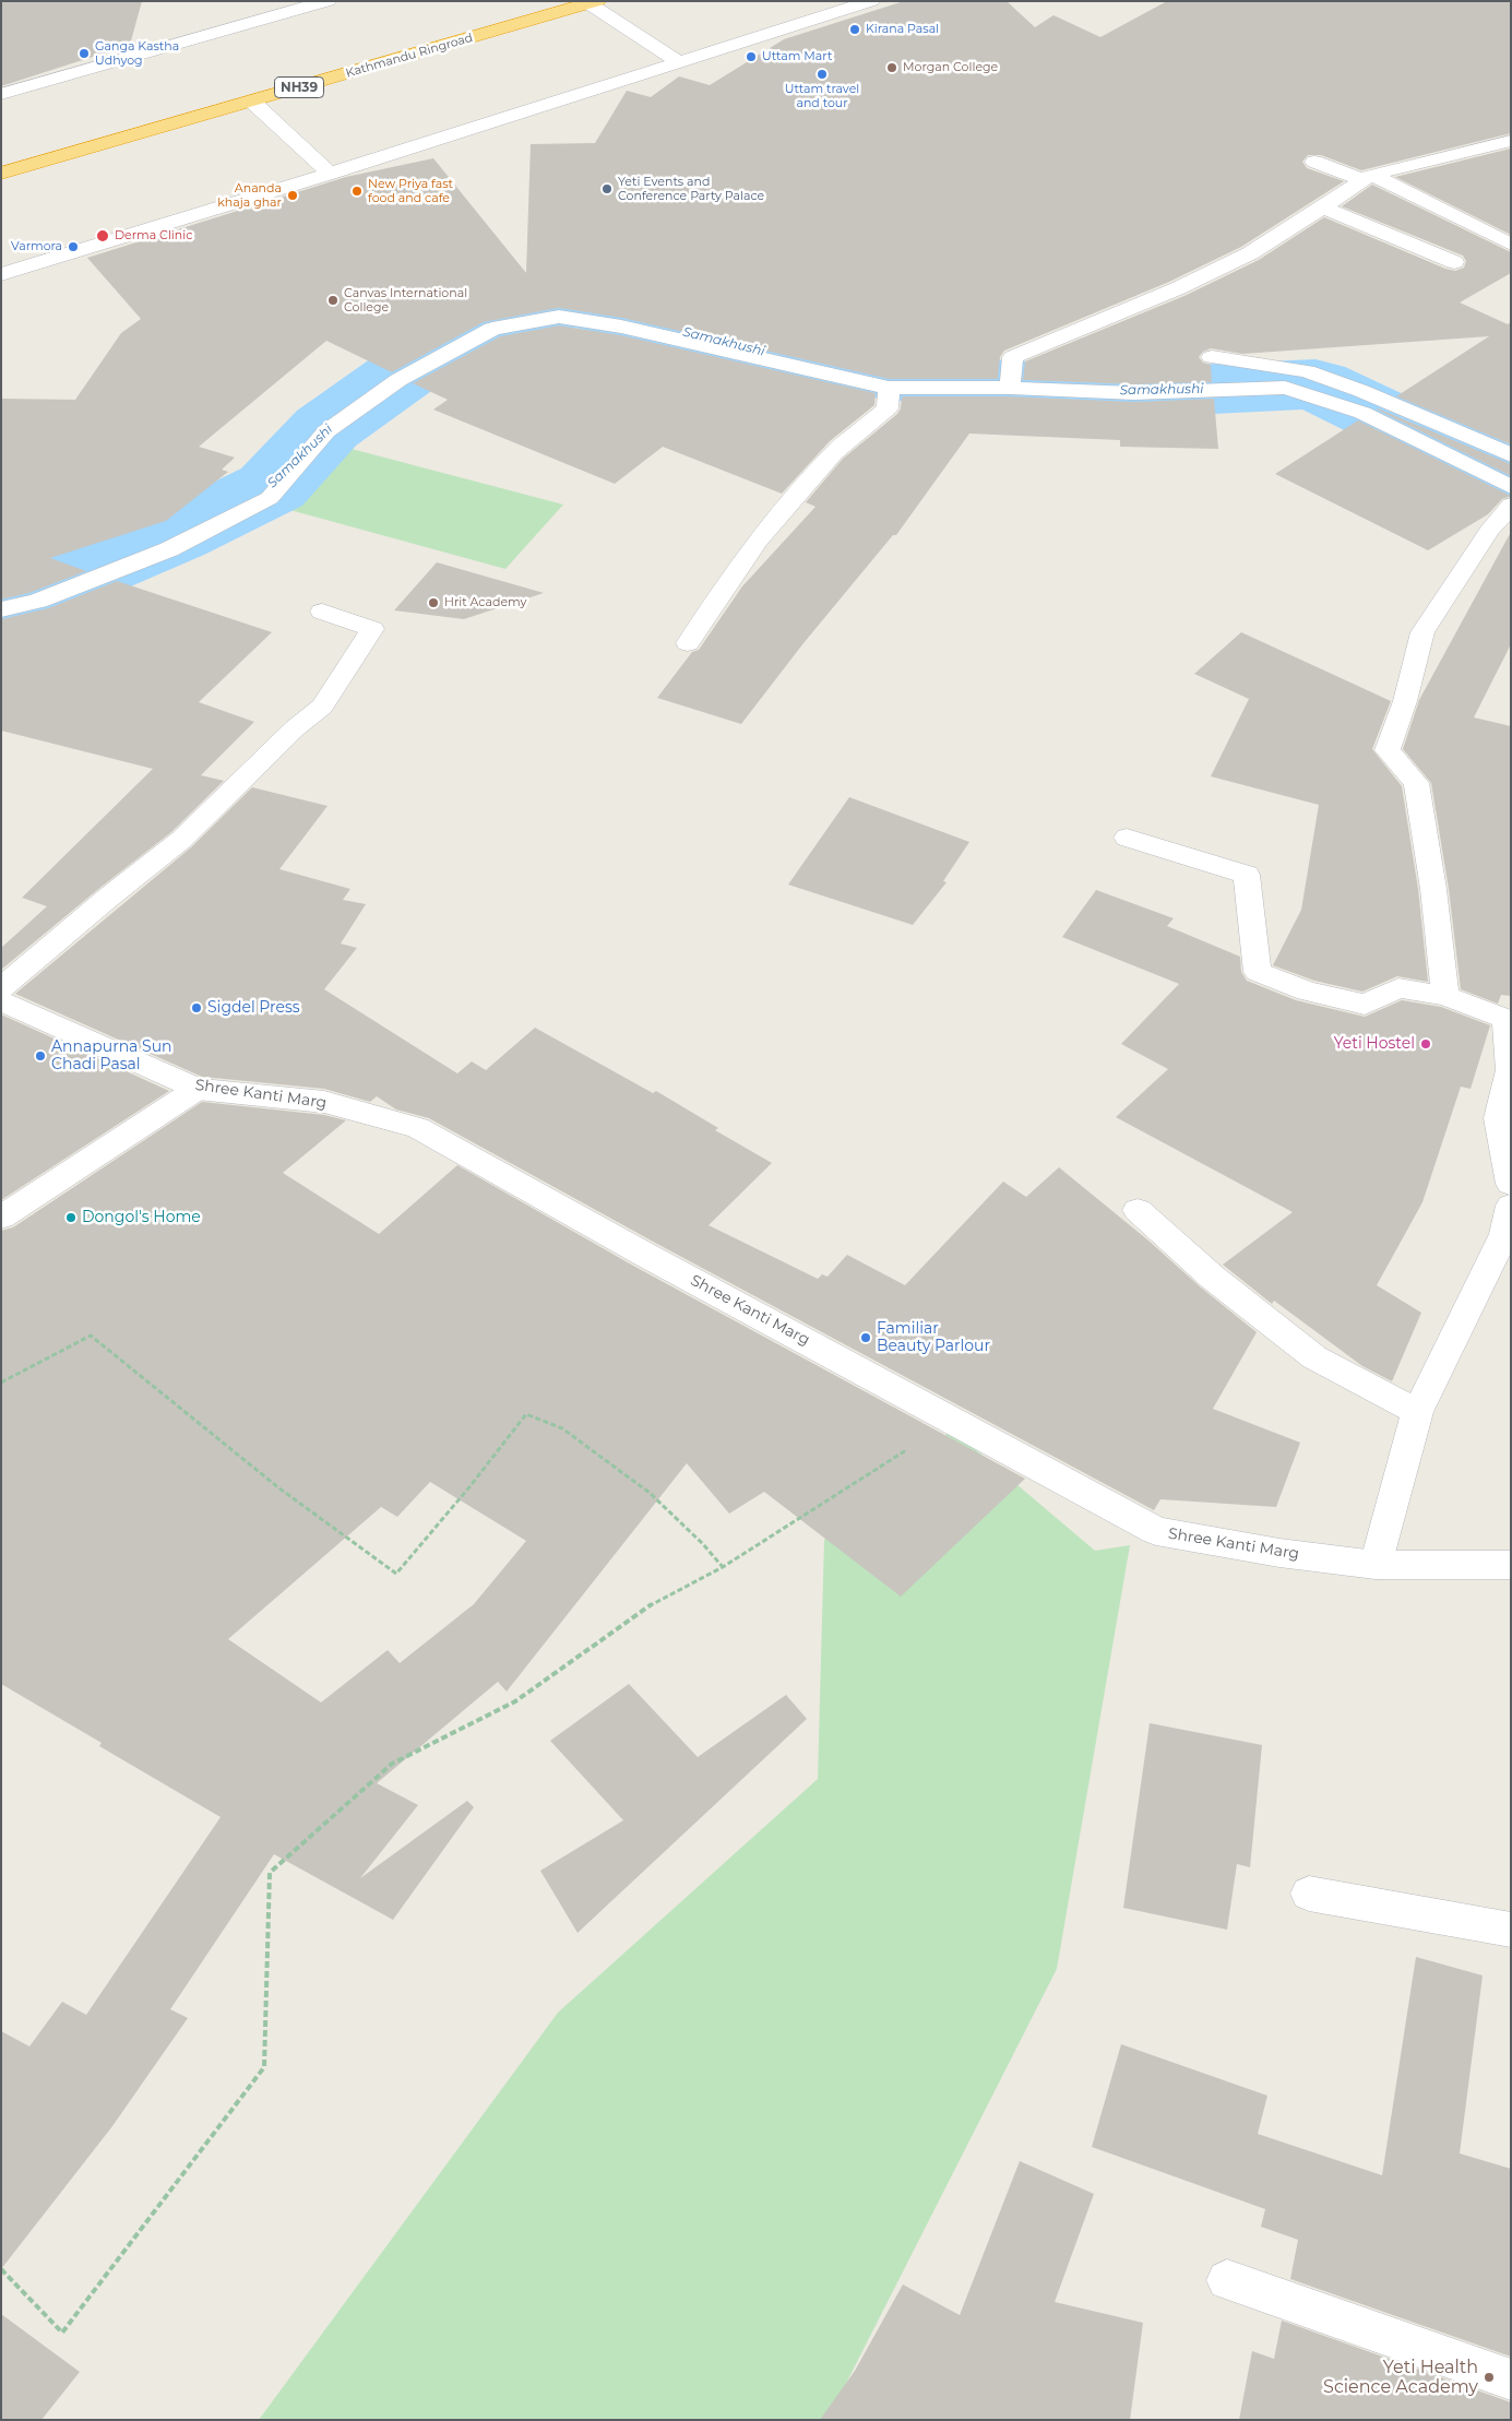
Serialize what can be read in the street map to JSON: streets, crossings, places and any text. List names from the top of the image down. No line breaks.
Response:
{"streets":{"highway":["Kathmandu Ringroad","NH39"],"street":["Shree Kanti Marg"]},"water":["Samakhushi"],"places":["Kirana Pasal","Ganga Kastha Udhyog","Uttam Mart","Morgan College","Uttam travel and tour","Yeti Events and Conference Party Palace","New Priya fast food and cafe","Ananda khaja ghar","Derma Clinic","Varmora","Canvas International College","Hrit Academy","Sigdel Press","Yeti Hostel","Annapurna Sun Chadi Pasal","Dongol's Home","Familiar Beauty Parlour","Yeti Health Science Academy"]}
